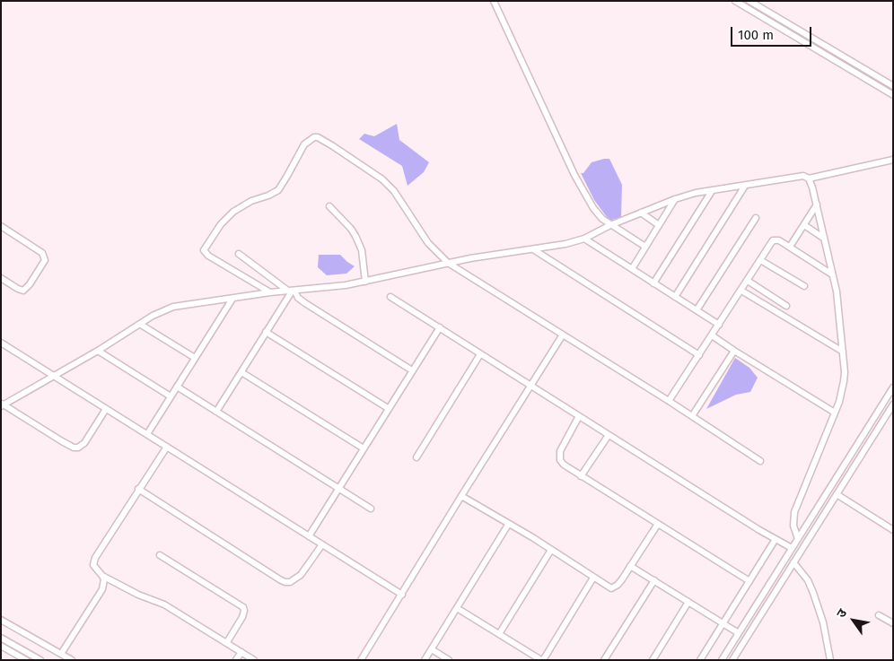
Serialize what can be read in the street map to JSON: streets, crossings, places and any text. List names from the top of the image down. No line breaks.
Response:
{"scale_bar":"100 m","north":"top left"}
